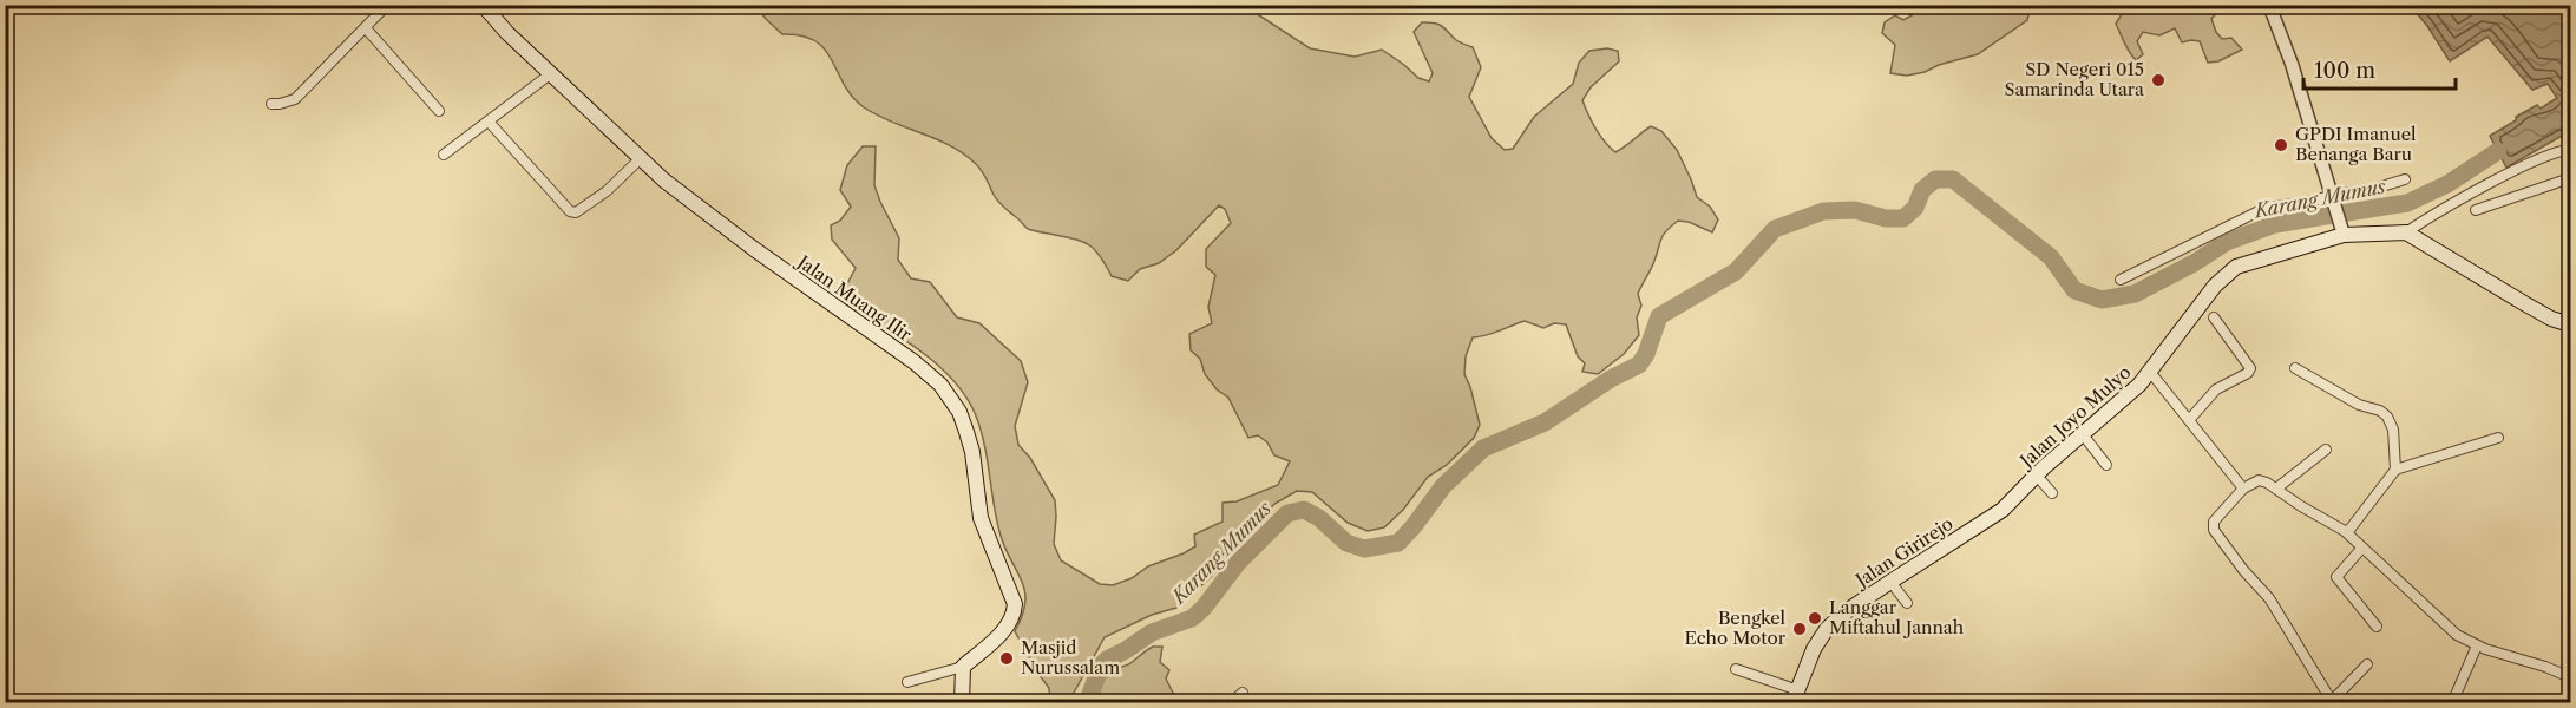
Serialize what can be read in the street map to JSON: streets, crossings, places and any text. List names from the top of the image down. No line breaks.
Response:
{"streets":{"main road":["Jalan Muang Ilir","Jalan Joyo Mulyo","Jalan Girirejo"]},"crossings":[["Jalan Joyo Mulyo","Jalan Girirejo"]],"water":["Karang Mumus"],"places":["SD Negeri 015 Samarinda Utara","GPDI Imanuel Benanga Baru","Langgar Miftahul Jannah","Bengkel Echo Motor","Masjid Nurussalam"],"scale_bar":"100 m"}
